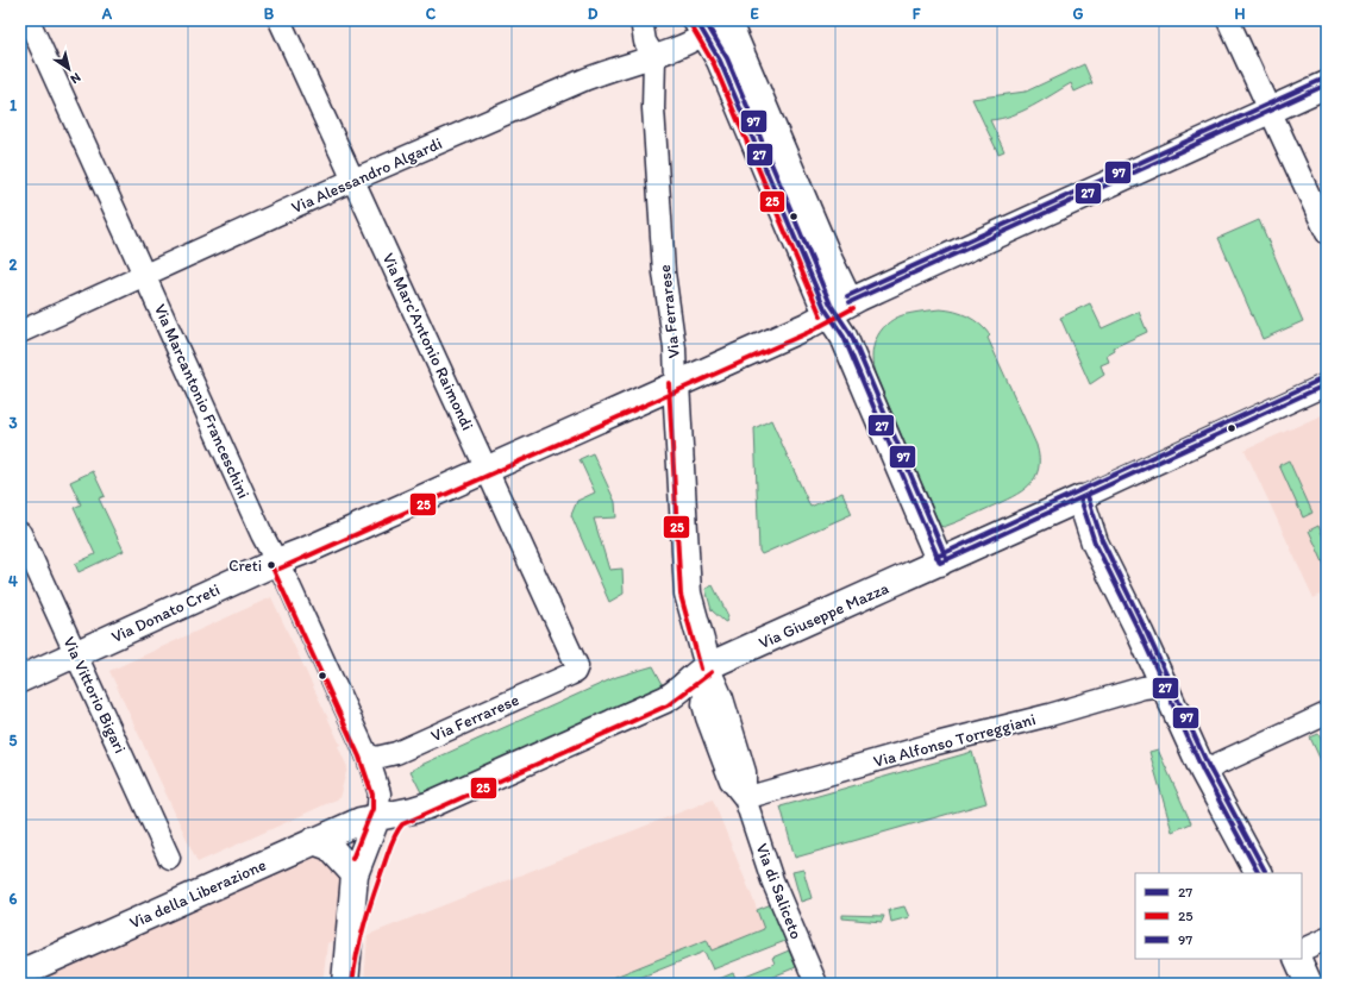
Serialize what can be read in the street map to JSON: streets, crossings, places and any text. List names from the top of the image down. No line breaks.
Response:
{"streets":{"main road":["Via Ferrarese","Via Donato Creti","Via Giuseppe Mazza","Via della Liberazione"],"street":["Via Alessandro Algardi","Via Marc'Antonio Raimondi","Via Marcantonio Franceschini","Via Vittorio Bigari","Via Alfonso Torreggiani","Via di Saliceto"]},"crossings":[["Via Alessandro Algardi","Via Ferrarese"],["Via Alessandro Algardi","Via Marc'Antonio Raimondi"],["Via Alessandro Algardi","Via Marcantonio Franceschini"],["Via Ferrarese","Via Marc'Antonio Raimondi"],["Via Ferrarese","Via Marcantonio Franceschini"],["Via Ferrarese","Via Donato Creti"],["Via Ferrarese","Via Giuseppe Mazza"],["Via Ferrarese","Via di Saliceto"],["Via Marc'Antonio Raimondi","Via Donato Creti"],["Via Marcantonio Franceschini","Via Donato Creti"],["Via Marcantonio Franceschini","Via della Liberazione"],["Via Donato Creti","Via Vittorio Bigari"],["Via Giuseppe Mazza","Via di Saliceto"],["Via Alfonso Torreggiani","Via di Saliceto"]],"places":["Creti"],"lines":["transit line 27","transit line 97","transit line 25"],"legend":["27","25","97"],"north":"bottom right","grid":{"columns":["A","B","C","D","E","F","G","H"],"rows":["1","2","3","4","5","6"]}}
